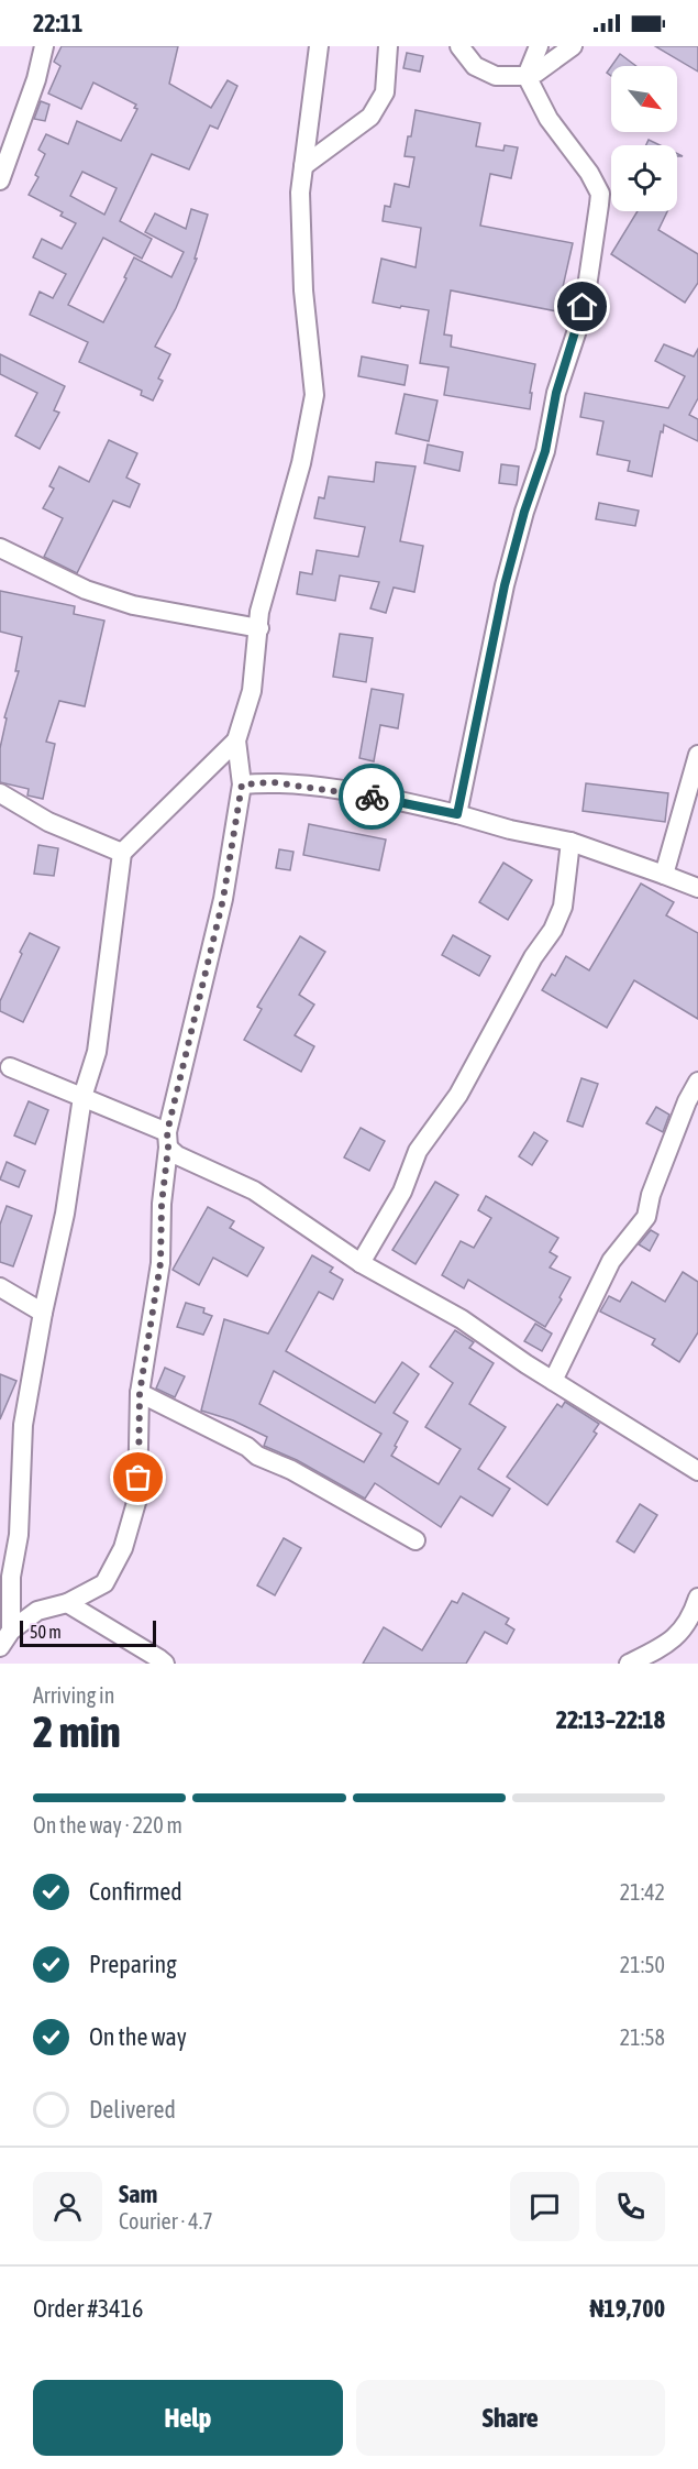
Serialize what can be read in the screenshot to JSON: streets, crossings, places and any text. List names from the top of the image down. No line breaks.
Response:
{"scale_bar":"50 m","north":"bottom right","page":{"status":"22:11","scale":"50 m","heading":["2 min","Arriving in","22:13–22:18"],"panel":["Sam","Courier · 4.7","Order #3416","₦19,700"],"bar":"On the way · 220 m","list":[["Confirmed","21:42"],["Preparing","21:50"],["On the way","21:58"],"Delivered"],"buttons":["Help","Share"]}}
